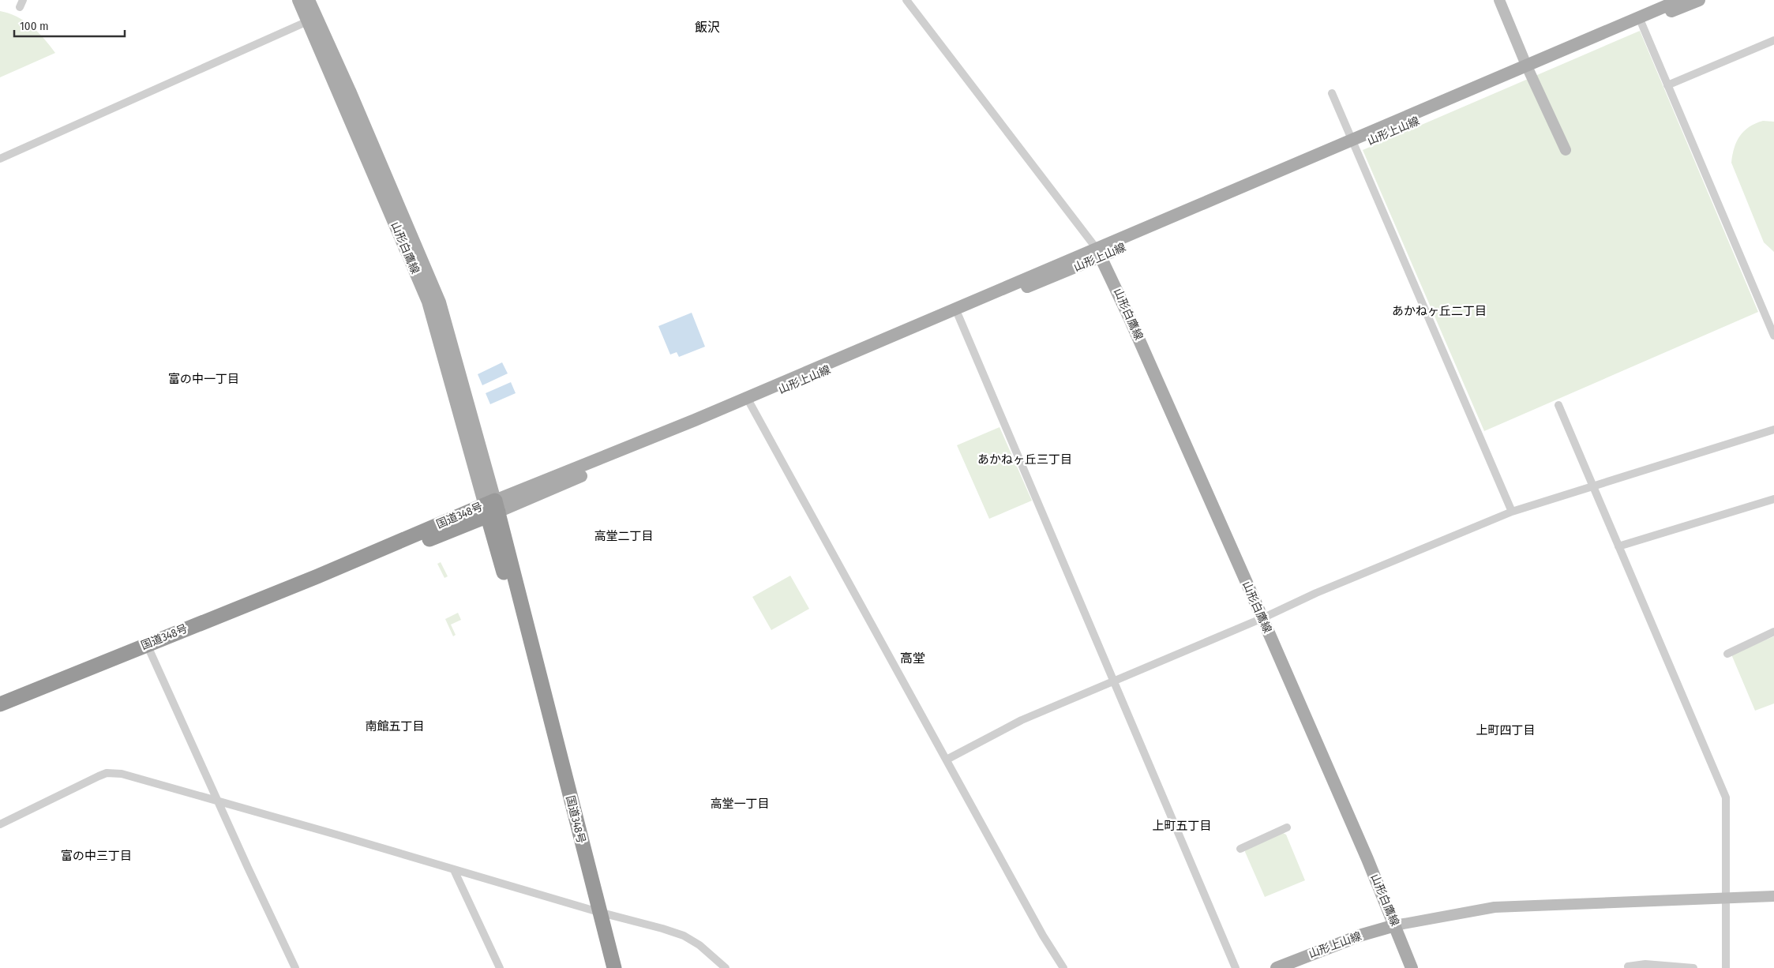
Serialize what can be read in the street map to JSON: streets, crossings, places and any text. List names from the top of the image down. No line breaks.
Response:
{"streets":{"highway":["国道348号"],"main road":["山形上山線","山形白鷹線"]},"crossings":[["山形上山線","山形白鷹線"],["山形上山線","国道348号"],["山形白鷹線","国道348号"]],"districts":["飯沢","あかねヶ丘二丁目","富の中一丁目","あかねヶ丘三丁目","高堂二丁目","高堂","南館五丁目","上町四丁目","高堂一丁目","上町五丁目","富の中三丁目"],"scale_bar":"100 m"}
